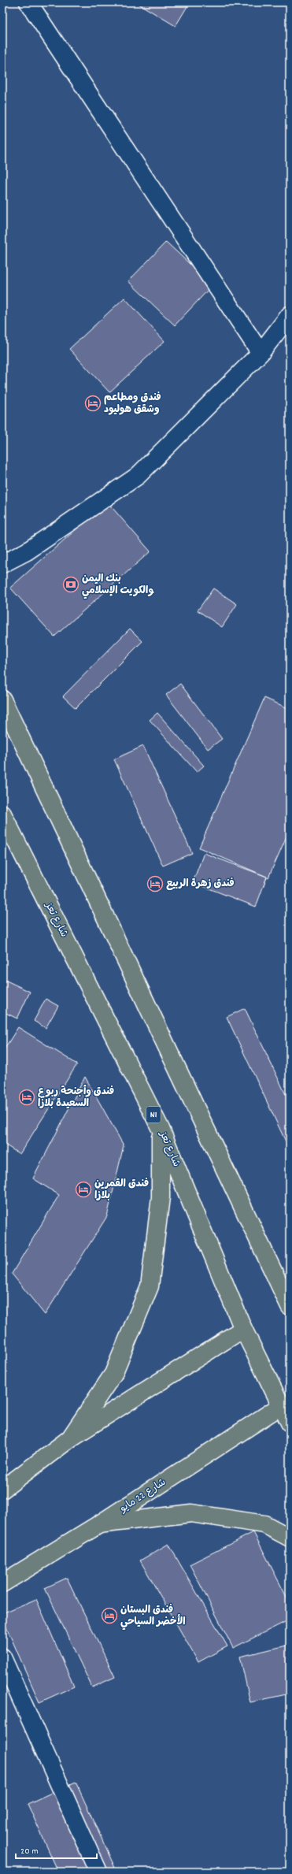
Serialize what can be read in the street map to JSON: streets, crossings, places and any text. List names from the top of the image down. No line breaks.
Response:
{"streets":{"main road":["شارع تعز","N1","شارع 22 مايو"]},"crossings":[["شارع تعز","شارع 22 مايو"]],"places":{"hotel":["فندق ومطاعم وشقق هوليود","فندق زهرة الربيع","فندق وأجنحة ربوع السعيدة بلازا","فندق القمرين بلازا","فندق البستان الأخضر السياحي"],"bank":["بنك اليمن والكويت الإسلامي"]},"scale_bar":"20 m"}
